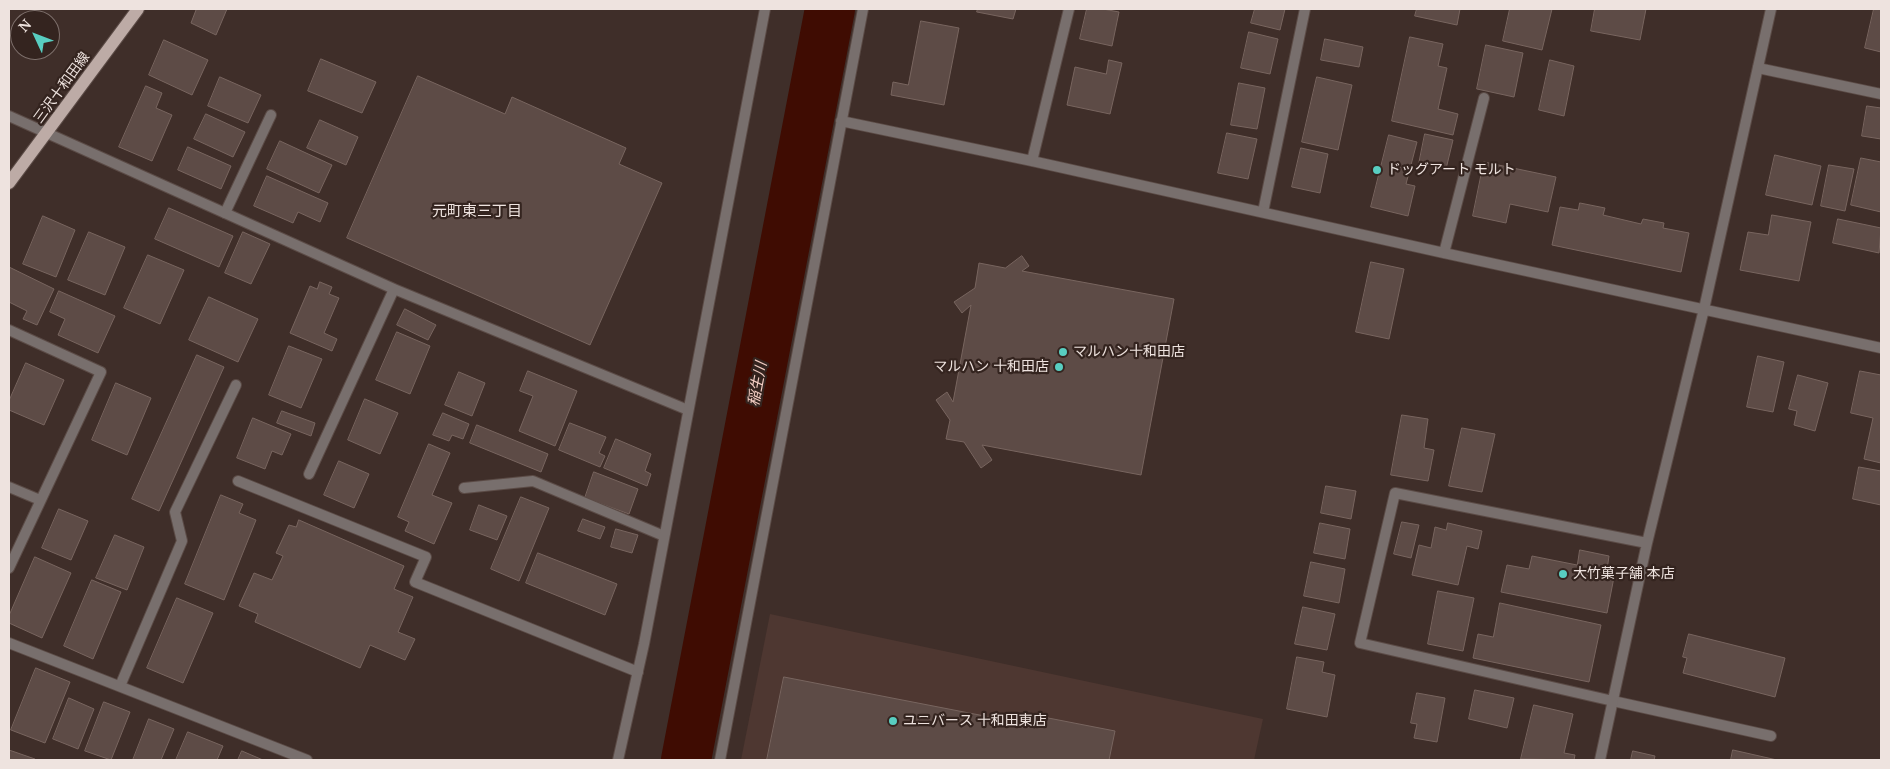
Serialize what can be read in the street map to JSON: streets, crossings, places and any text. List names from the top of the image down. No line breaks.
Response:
{"streets":{"main road":["三沢十和田線"]},"districts":["元町東三丁目"],"water":["稲生川"],"places":["ドッグアート モルト","マルハン十和田店","マルハン 十和田店","大竹菓子舗 本店","ユニバース 十和田東店"],"north":"top left"}
